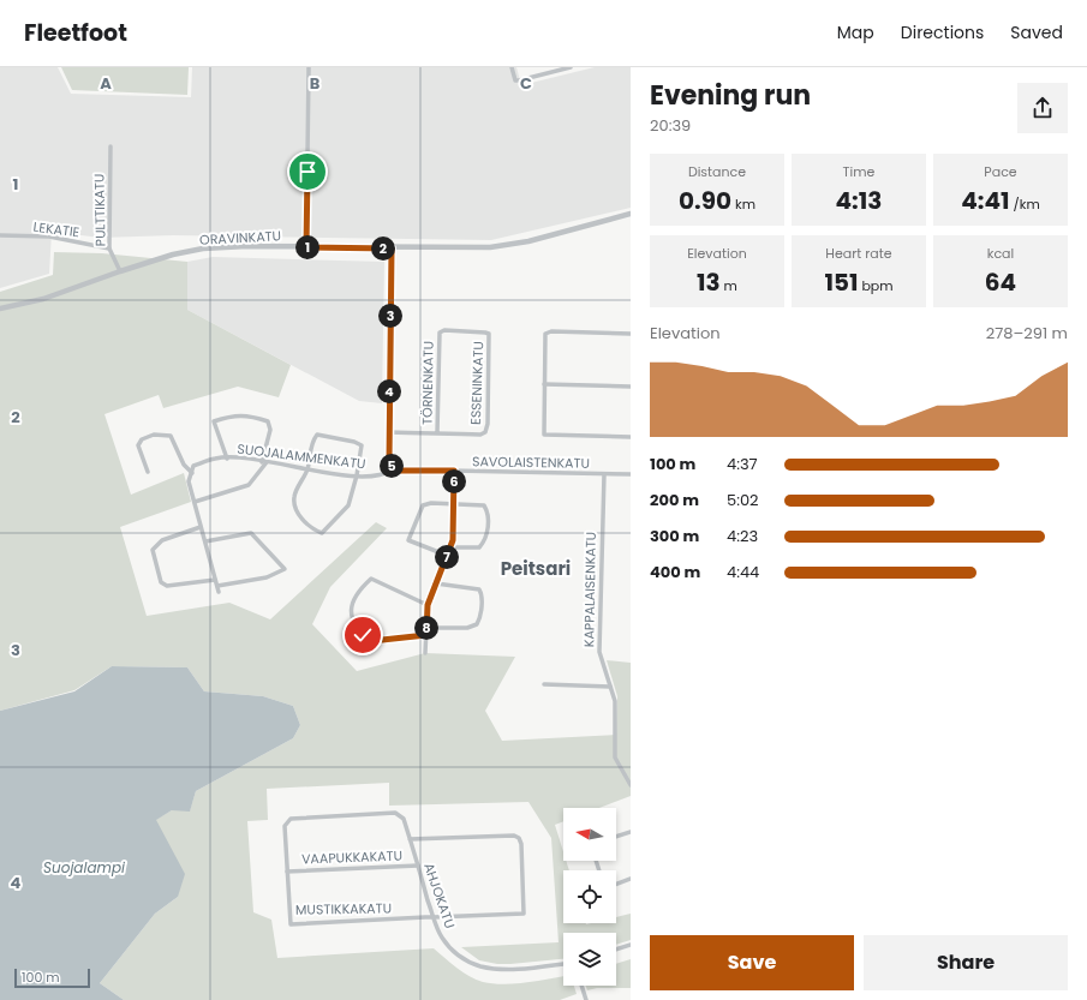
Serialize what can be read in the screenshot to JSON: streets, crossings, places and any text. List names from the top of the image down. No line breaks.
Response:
{"streets":{"street":["PULTTIKATU","LEKATIE","ORAVINKATU","TÖRNENKATU","ESSENINKATU","SUOJALAMMENKATU","SAVOLAISTENKATU","KAPPALAISENKATU","VAAPUKKAKATU","AHJOKATU","MUSTIKKAKATU"]},"crossings":[["PULTTIKATU","LEKATIE"],["PULTTIKATU","ORAVINKATU"],["TÖRNENKATU","ESSENINKATU"],["SUOJALAMMENKATU","SAVOLAISTENKATU"],["SAVOLAISTENKATU","KAPPALAISENKATU"],["VAAPUKKAKATU","AHJOKATU"],["VAAPUKKAKATU","MUSTIKKAKATU"],["AHJOKATU","MUSTIKKAKATU"]],"districts":["Peitsari"],"water":["Suojalampi"],"scale_bar":"100 m","north":"left","page":{"header":"Fleetfoot","nav":["Map","Directions","Saved"],"heading":["Evening run","20:39"],"stats":[["Distance","0.90 km"],["Time","4:13"],["Pace","4:41 /km"],["Elevation","13 m"],["Heart rate","151 bpm"],["kcal","64"]],"pins":["1","2","3","4","5","6","7","8"],"chart":["Elevation","278–291 m"],"list":[{"name":"100 m","note":"4:37"},{"name":"200 m","note":"5:02"},{"name":"300 m","note":"4:23"},{"name":"400 m","note":"4:44"}],"buttons":["Save","Share"],"scale":"100 m"},"grid":{"columns":["A","B","C"],"rows":["1","2","3","4"]}}
